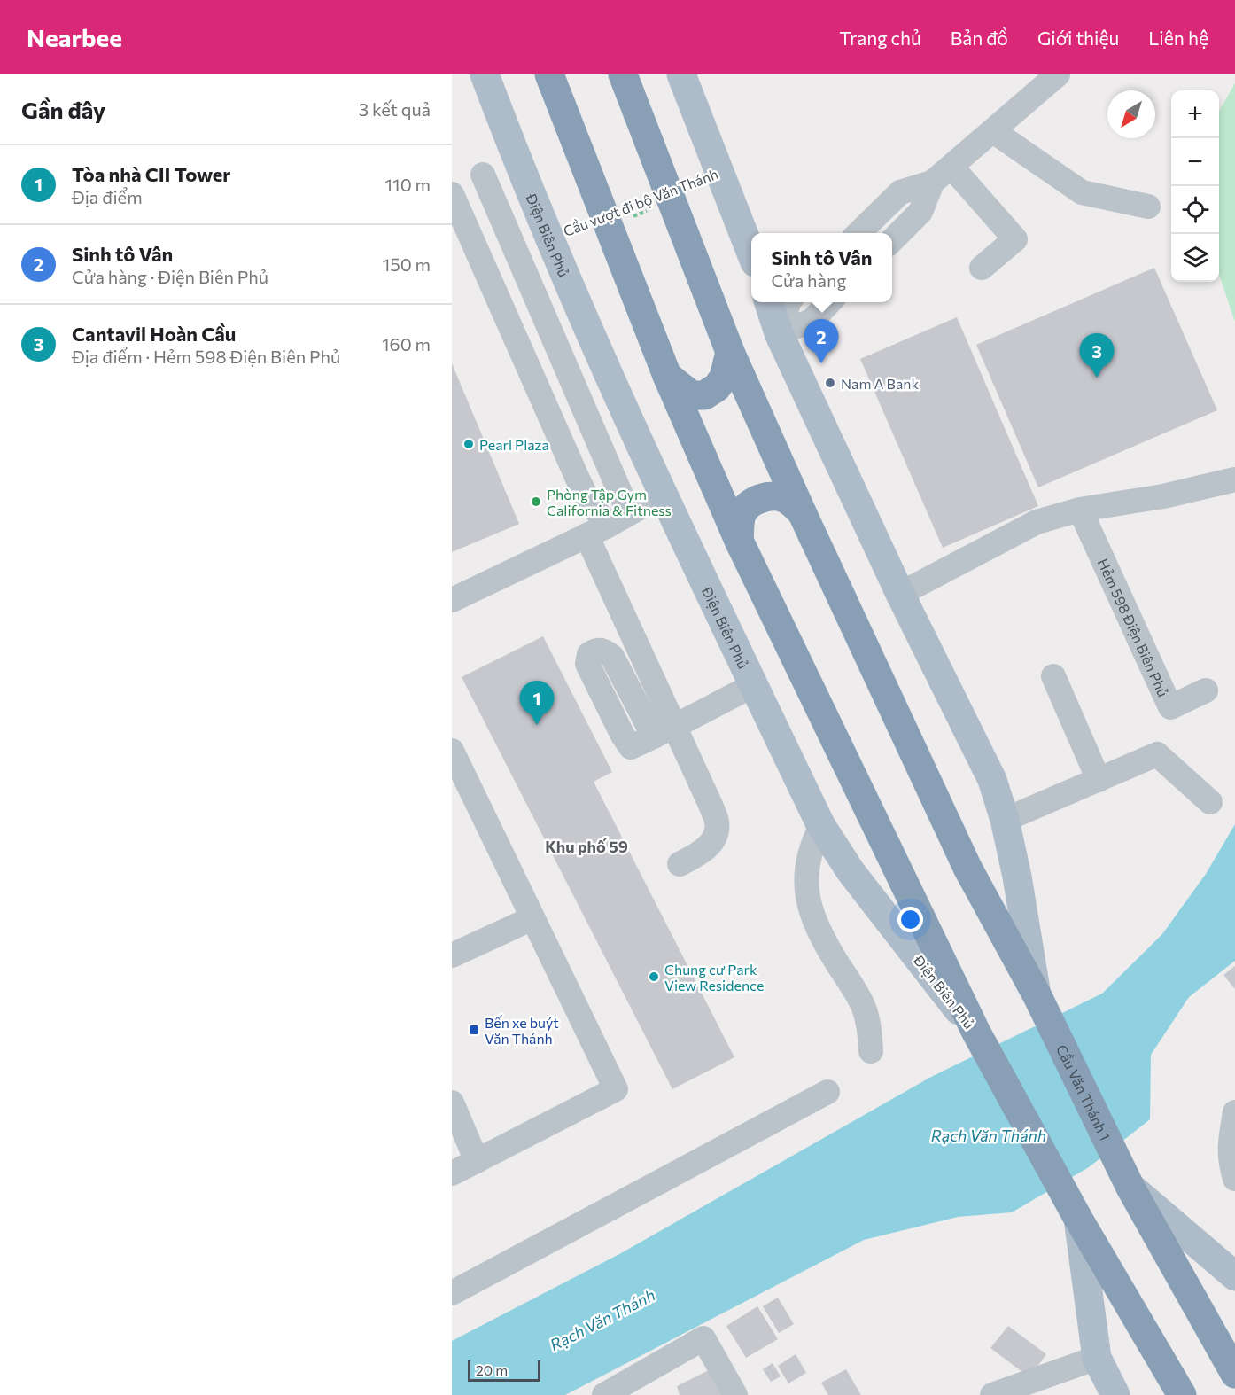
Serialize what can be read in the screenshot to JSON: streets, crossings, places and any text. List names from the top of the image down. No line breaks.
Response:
{"streets":{"highway":["Điện Biên Phủ","Cầu Văn Thánh 1"],"street":["Hẻm 598 Điện Biên Phủ"],"path":["Cầu vượt đi bộ Văn Thánh"]},"districts":["Khu phố 59"],"water":["Rạch Văn Thánh"],"places":{"other":["Nam A Bank","Pearl Plaza","Phòng Tập Gym California & Fitness","Chung cư Park View Residence"],"transit":["Bến xe buýt Văn Thánh"]},"scale_bar":"20 m","north":"bottom left","page":{"header":"Nearbee","nav":["Trang chủ","Bản đồ","Giới thiệu","Liên hệ"],"heading":["Gần đây","3 kết quả"],"map_buttons":["+","−"],"list":[{"mark":"1","name":"Tòa nhà CII Tower","note":"Địa điểm","value":"110 m"},{"mark":"2","name":"Sinh tô Vân","note":"Cửa hàng · Điện Biên Phủ","value":"150 m"},{"mark":"3","name":"Cantavil Hoàn Cầu","note":"Địa điểm · Hẻm 598 Điện Biên Phủ","value":"160 m"}],"popup":["Sinh tô Vân","Cửa hàng"],"pins":["2","3","1"],"scale":"20 m"}}
